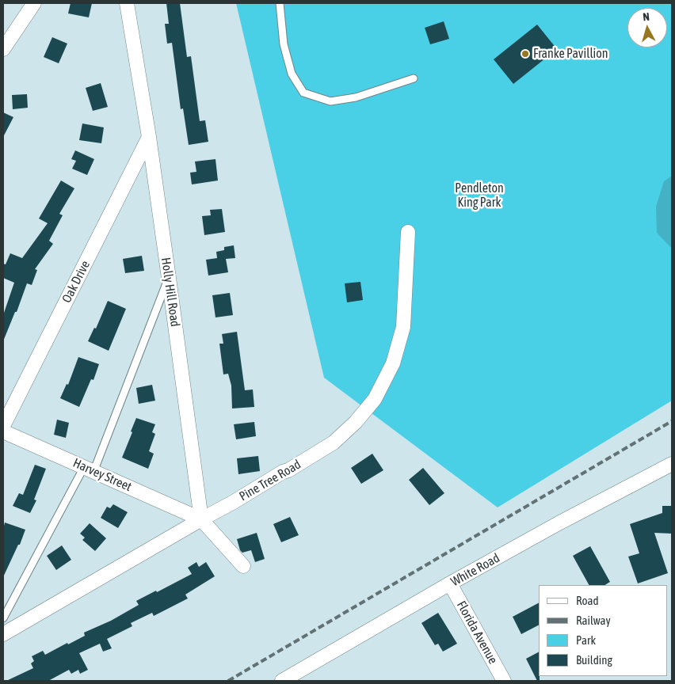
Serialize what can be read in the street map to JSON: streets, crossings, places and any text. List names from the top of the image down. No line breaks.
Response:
{"streets":{"street":["Oak Drive","Holly Hill Road","Harvey Street","Pine Tree Road","White Road","Florida Avenue"]},"crossings":[["Oak Drive","Holly Hill Road"],["Holly Hill Road","Harvey Street"],["Holly Hill Road","Pine Tree Road"],["Harvey Street","Pine Tree Road"],["White Road","Florida Avenue"]],"parks":["Pendleton King Park"],"places":["Franke Pavillion"],"legend":["Road","Railway","Park","Building"],"north":"top"}
